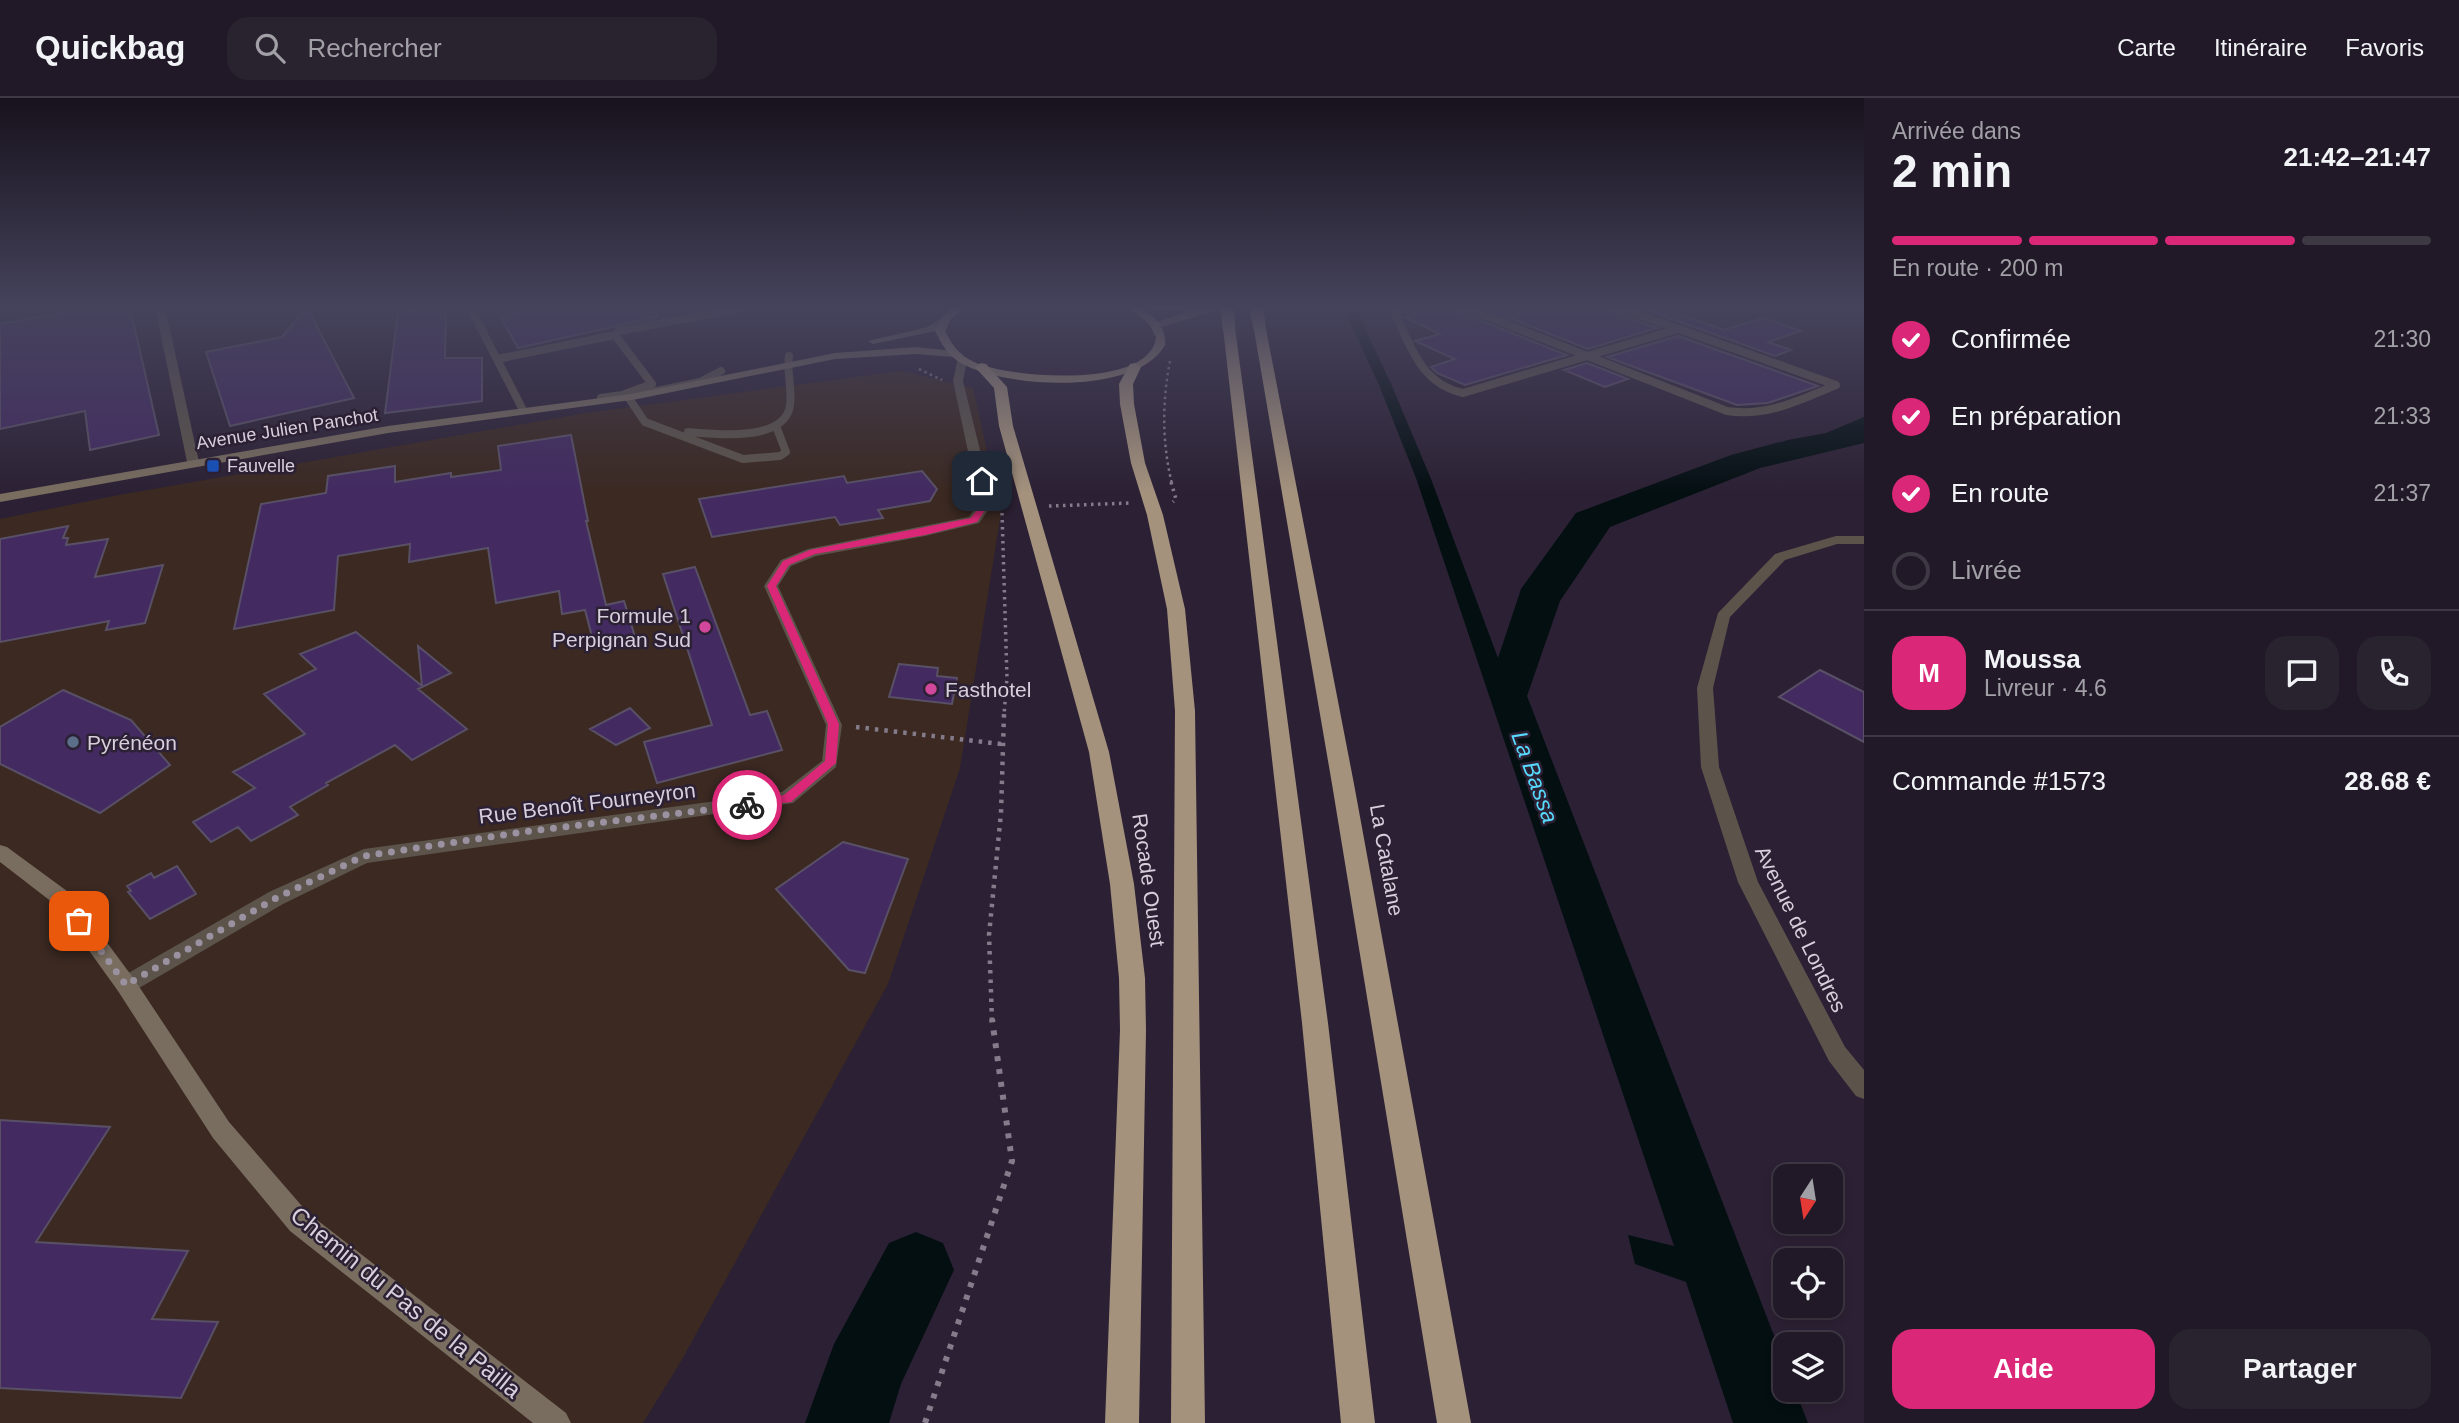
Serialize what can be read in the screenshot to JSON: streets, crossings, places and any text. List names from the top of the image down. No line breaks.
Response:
{"streets":{"highway":["La Catalane","Rocade Ouest"],"main road":["Avenue Julien Panchot","Chemin du Pas de la Pailla"],"street":["Rue Benoît Fourneyron","Avenue de Londres"]},"crossings":[["Rue Benoît Fourneyron","Chemin du Pas de la Pailla"]],"water":["La Bassa"],"places":{"transit":["Fauvelle"],"other":["Formule 1 Perpignan Sud","Fasthotel","Pyrénéon"]},"north":"bottom","page":{"header":"Quickbag","search":"Rechercher","nav":["Carte","Itinéraire","Favoris"],"heading":["2 min","Arrivée dans","21:42–21:47"],"panel":["Moussa","Livreur · 4.6","Commande #1573","28.68 €"],"bar":"En route · 200 m","list":[["Confirmée","21:30"],["En préparation","21:33"],["En route","21:37"],"Livrée"],"round":"M","buttons":["Aide","Partager"]}}
